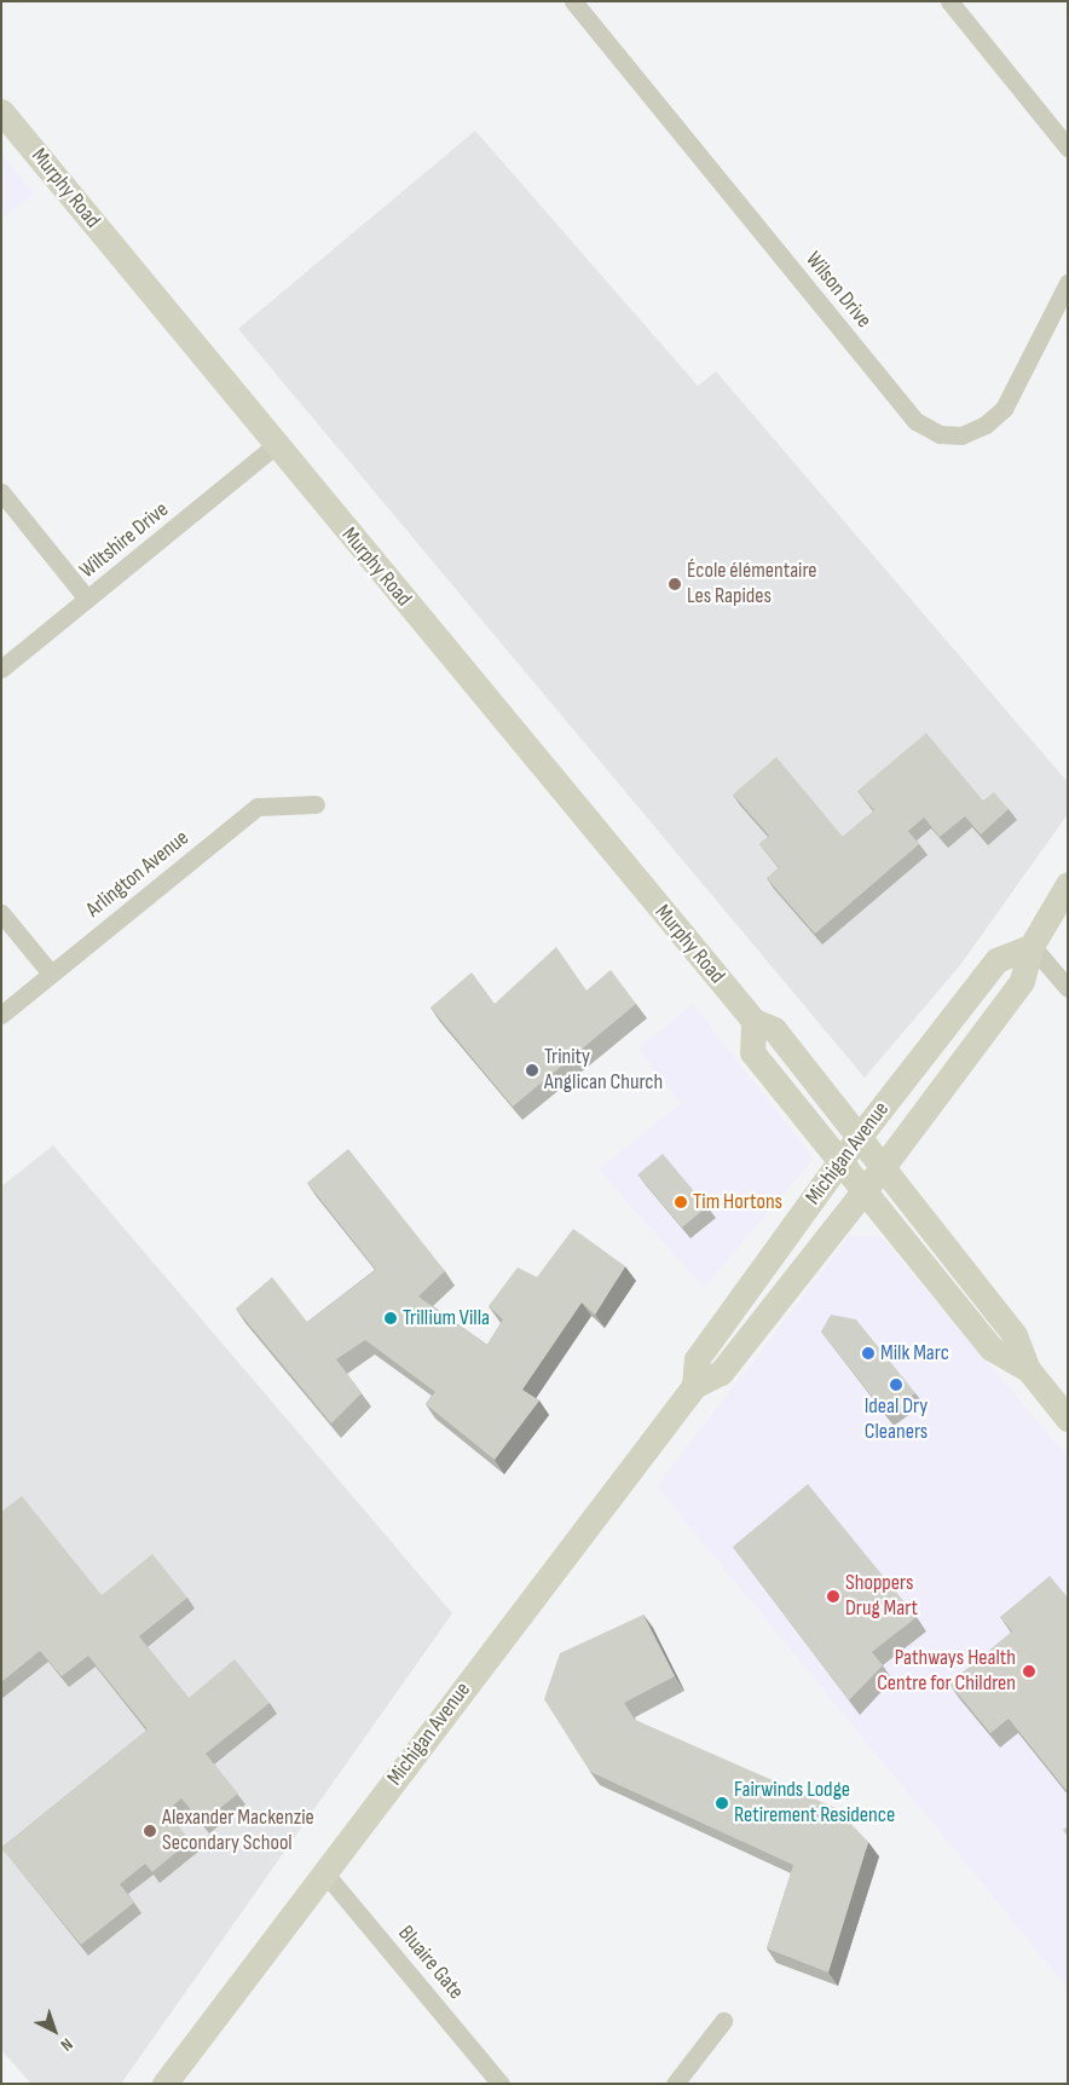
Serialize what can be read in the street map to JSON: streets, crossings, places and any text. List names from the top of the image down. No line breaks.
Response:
{"streets":{"street":["Murphy Road","Wilson Drive","Wiltshire Drive","Arlington Avenue","Michigan Avenue","Bluaire Gate"]},"crossings":[["Murphy Road","Wiltshire Drive"],["Murphy Road","Michigan Avenue"],["Michigan Avenue","Bluaire Gate"]],"places":["École élémentaire Les Rapides","Trinity Anglican Church","Tim Hortons","Trillium Villa","Milk Marc","Ideal Dry Cleaners","Shoppers Drug Mart","Pathways Health Centre for Children","Fairwinds Lodge Retirement Residence","Alexander Mackenzie Secondary School"],"north":"bottom right"}
